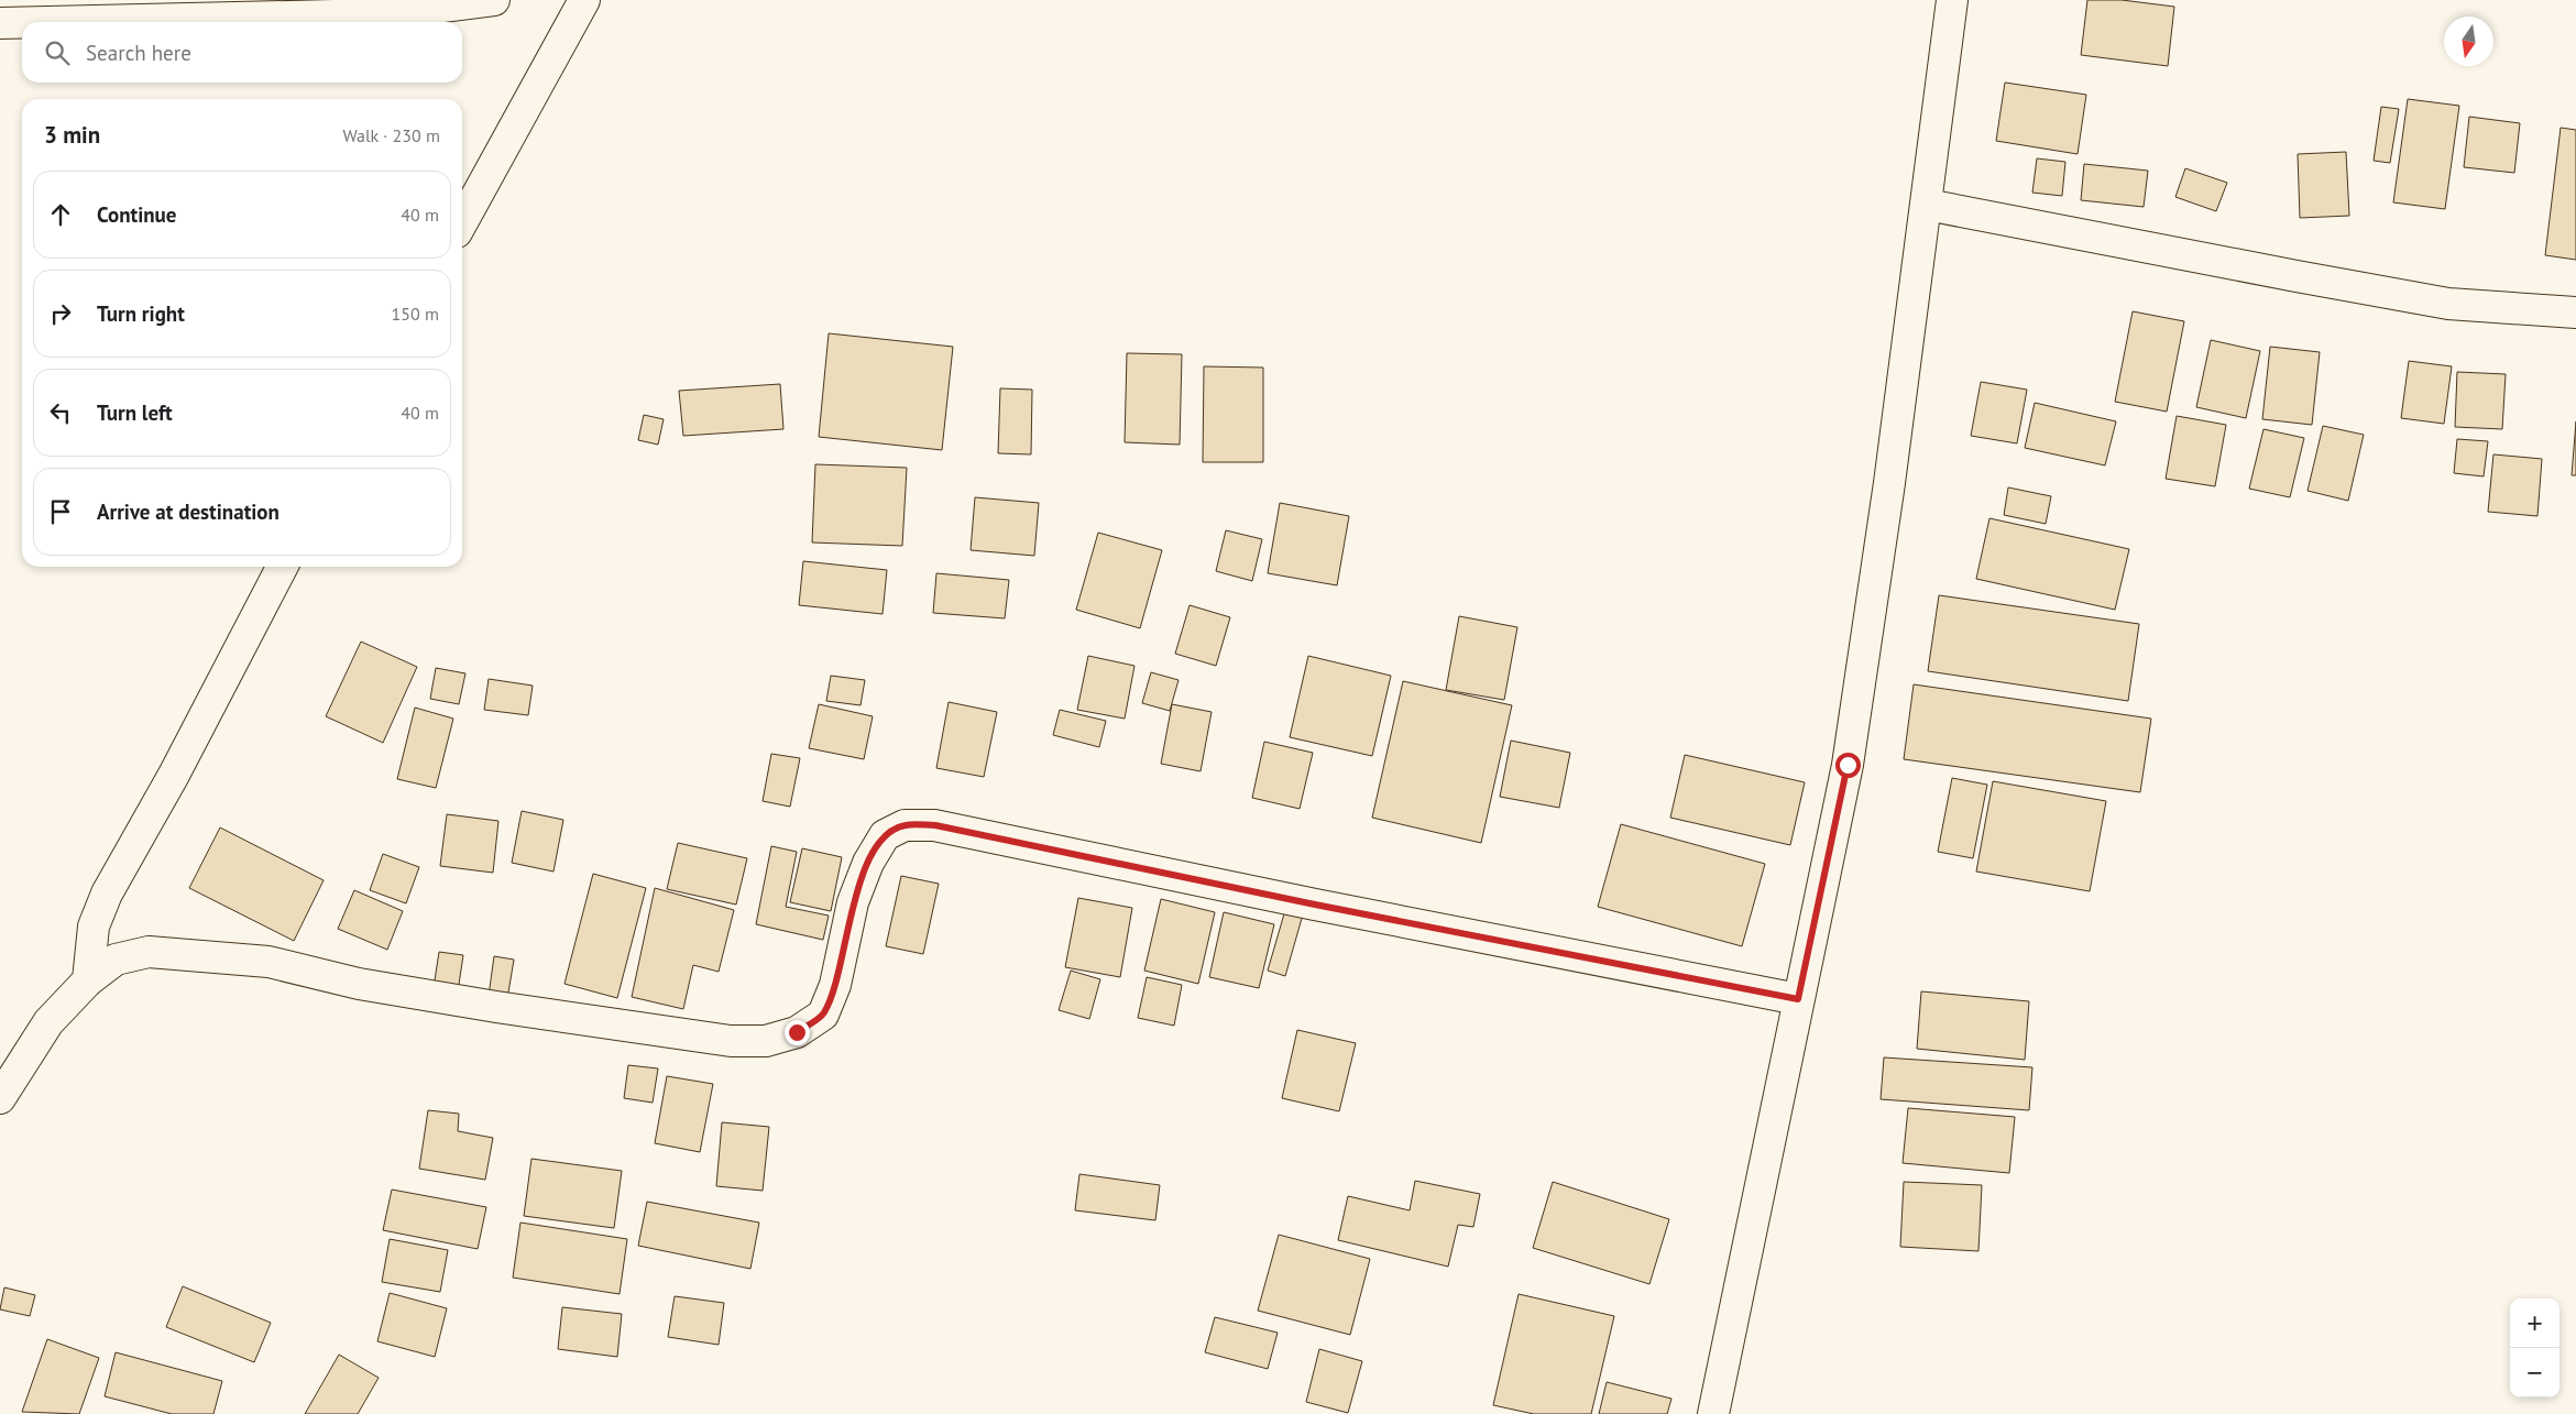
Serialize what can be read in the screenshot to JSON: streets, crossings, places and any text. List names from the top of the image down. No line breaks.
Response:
{"north":"bottom","page":{"search":"Search here","heading":["3 min","Walk · 230 m"],"list":[["Continue","40 m"],["Turn right","150 m"],["Turn left","40 m"],"Arrive at destination"],"map_buttons":["+","−"]}}
